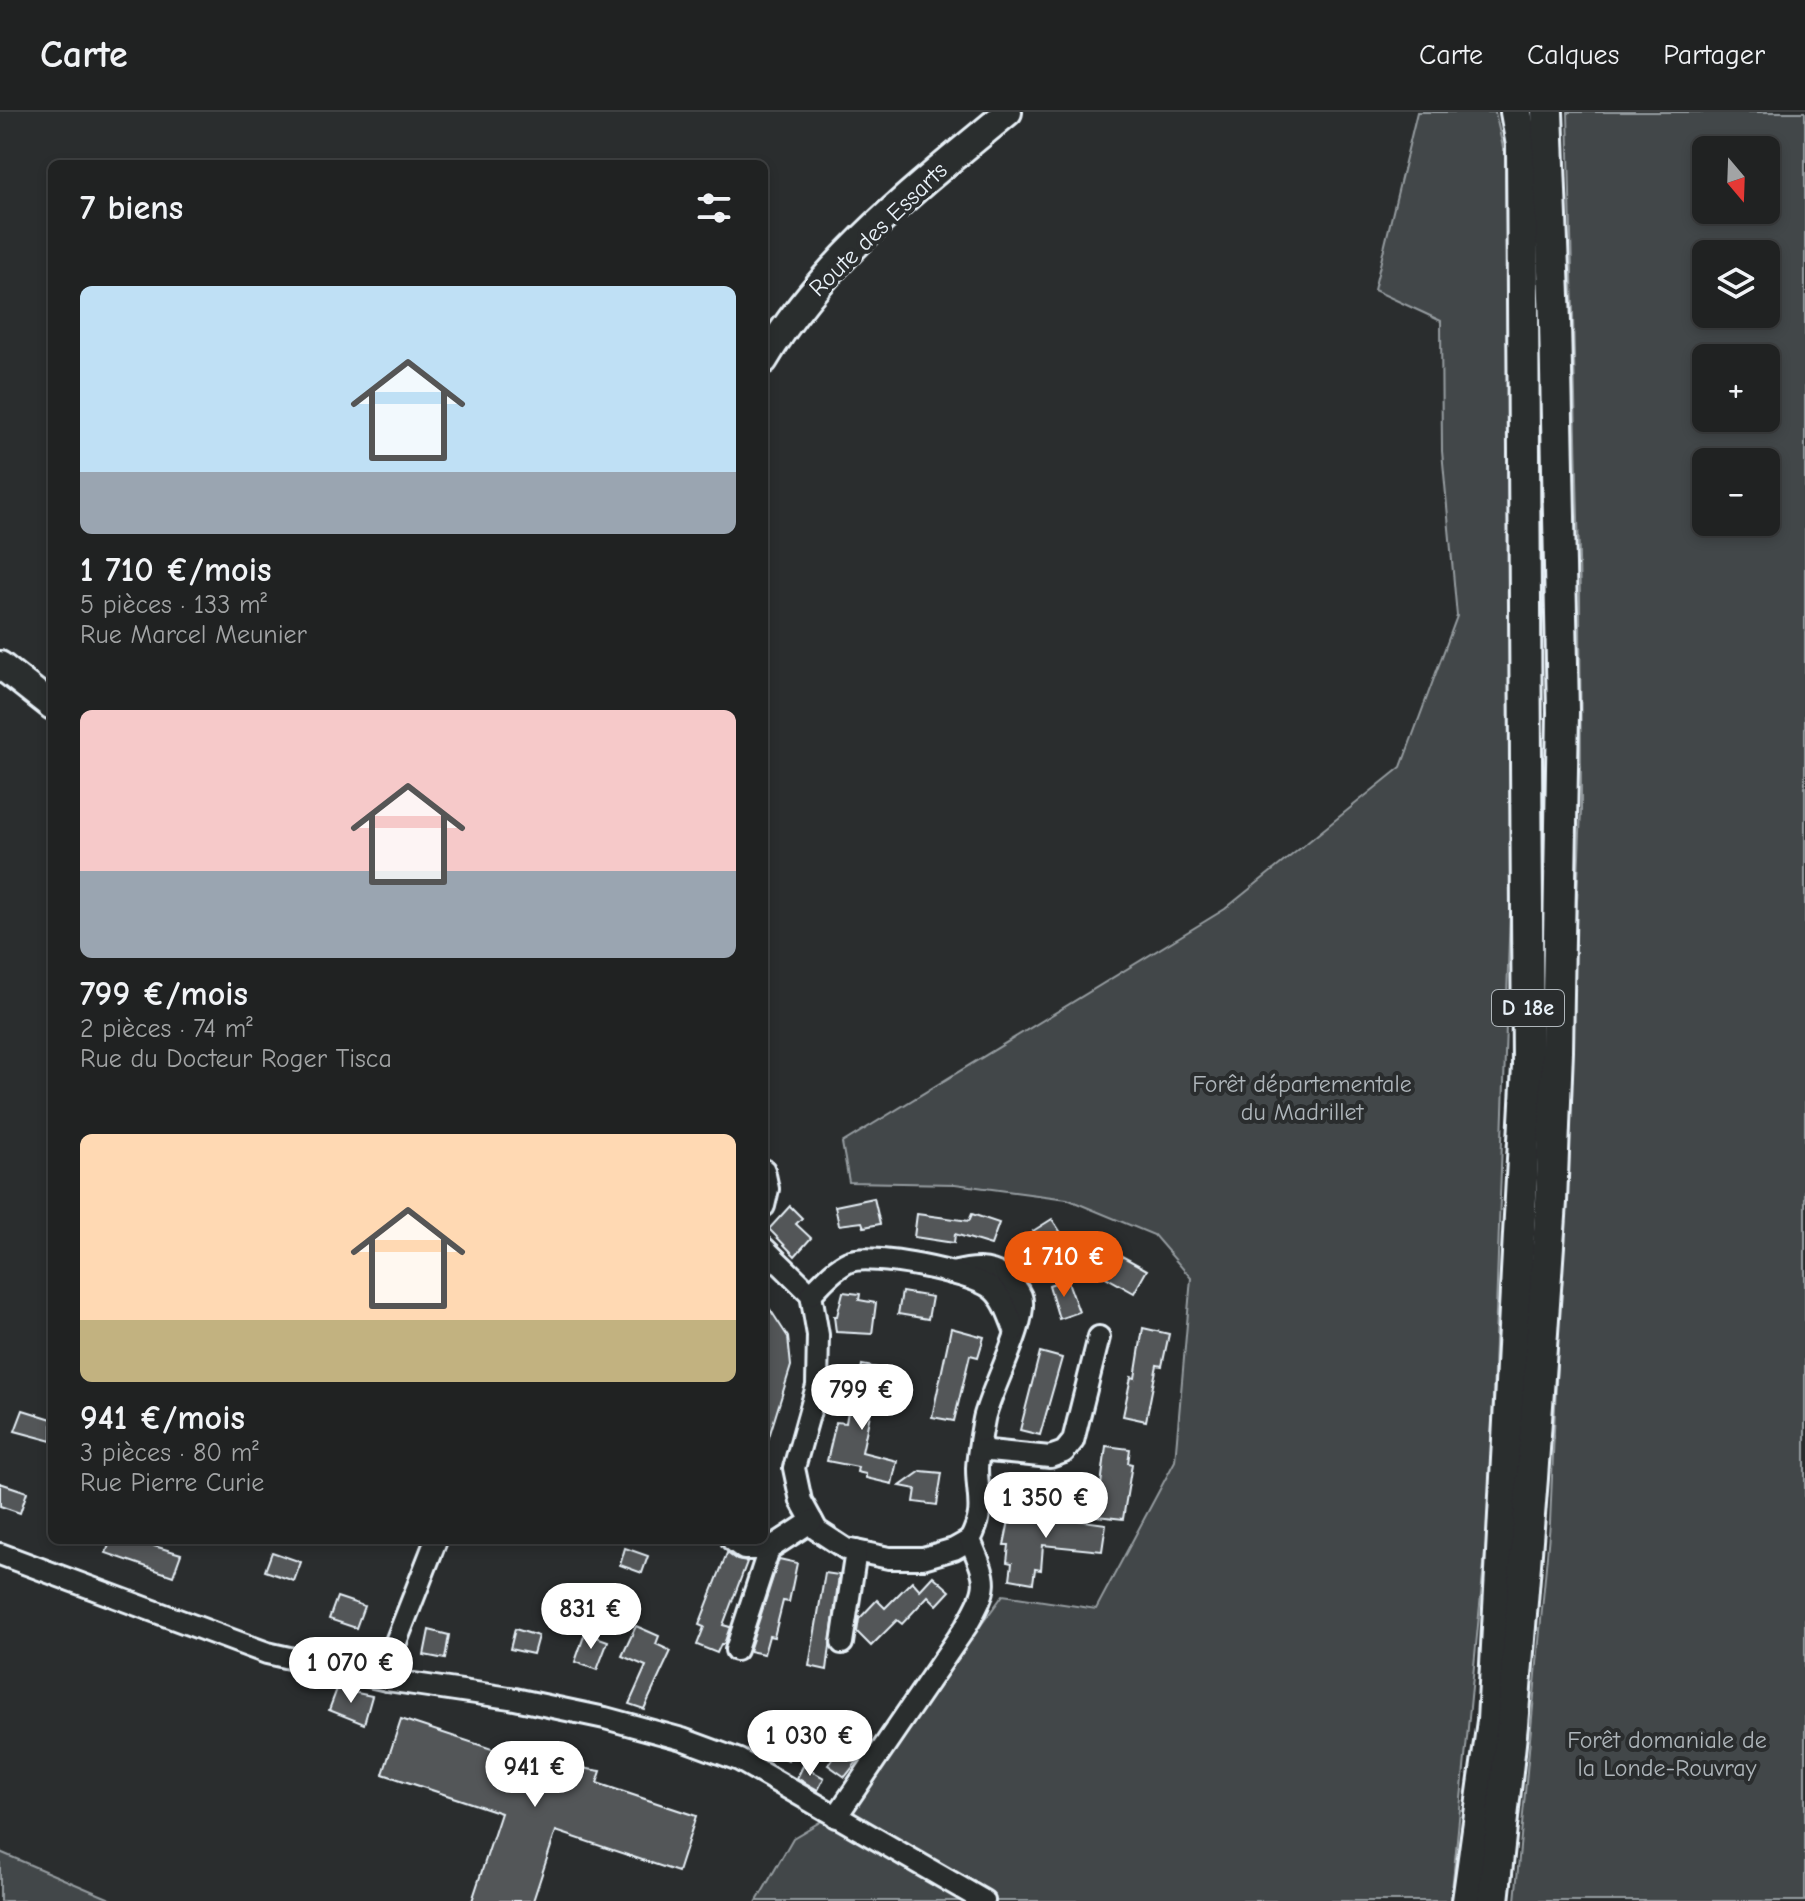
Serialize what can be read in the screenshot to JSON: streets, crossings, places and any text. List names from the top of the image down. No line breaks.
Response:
{"streets":{"highway":["D 18e"],"main road":["Route des Essarts"]},"parks":["Forêt départementale du Madrillet","Forêt domaniale de la Londe-Rouvray"],"north":"bottom","page":{"header":"Carte","nav":["Carte","Calques","Partager"],"map_buttons":["+","−"],"heading":"7 biens","list":[{"name":"1 710 €/mois","note":"5 pièces · 133 m² · Rue Marcel Meunier"},{"name":"799 €/mois","note":"2 pièces · 74 m² · Rue du Docteur Roger Tisca"},{"name":"941 €/mois","note":"3 pièces · 80 m² · Rue Pierre Curie"}],"price":["1 710 €","799 €","1 350 €","831 €","1 070 €","1 030 €","941 €"]}}
